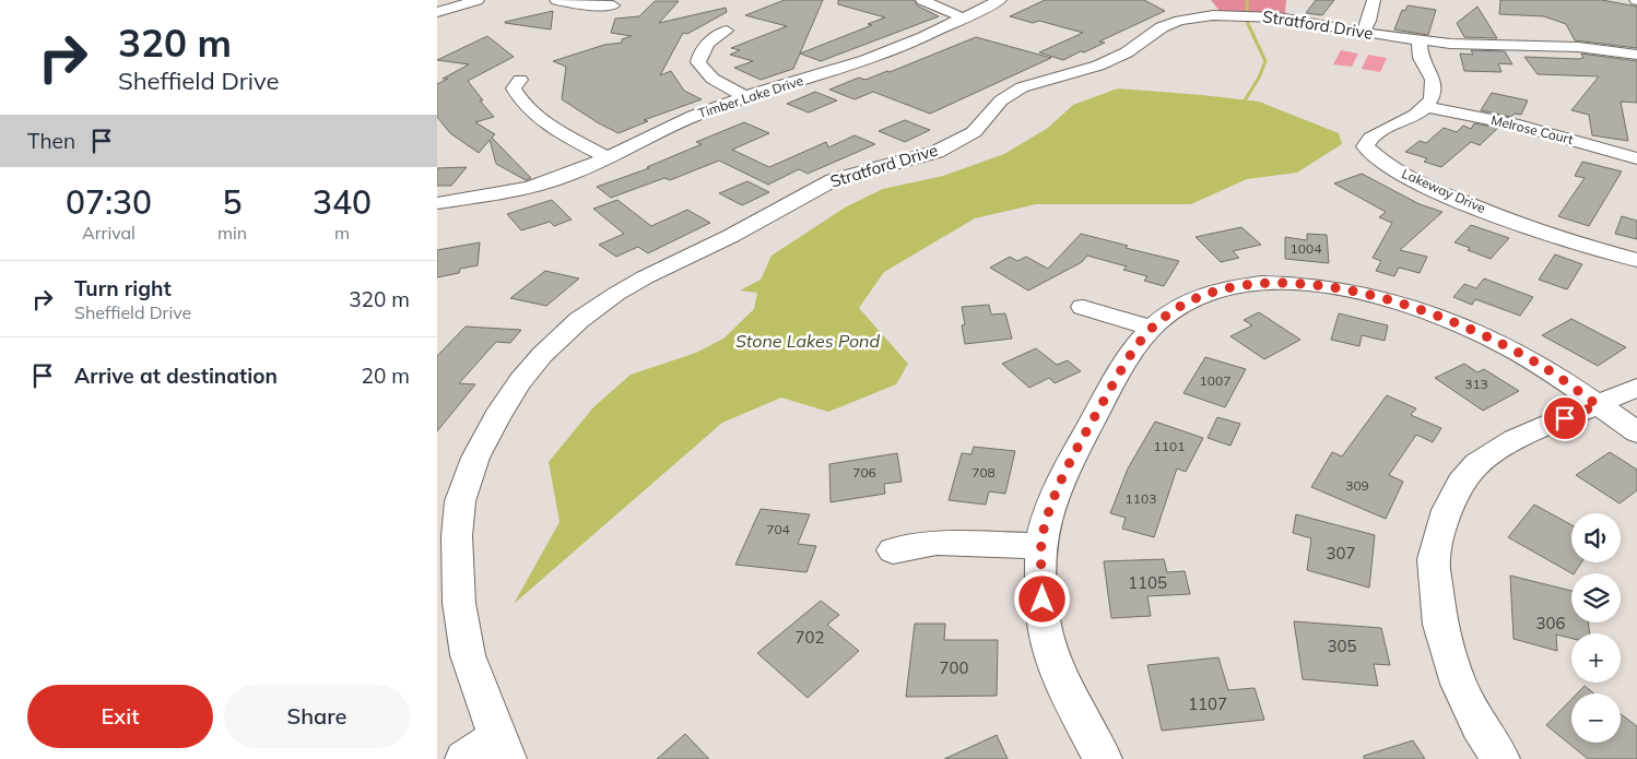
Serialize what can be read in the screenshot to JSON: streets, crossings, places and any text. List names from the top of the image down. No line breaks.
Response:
{"streets":{"street":["Stratford Drive","Timber Lake Drive","Melrose Court","Lakeway Drive"]},"crossings":[["Melrose Court","Lakeway Drive"]],"water":["Stone Lakes Pond"],"house_numbers":["1004","1007","313","1101","706","708","309","1103","704","307","1105","306","702","305","700","1107"],"page":{"turn":["320 m","Sheffield Drive"],"then":"Then","eta":["07:30","Arrival","5","min","340","m"],"list":[{"name":"Turn right","note":"Sheffield Drive","value":"320 m"},{"name":"Arrive at destination","value":"20 m"}],"map_buttons":["+","−"],"buttons":["Exit","Share"]}}
